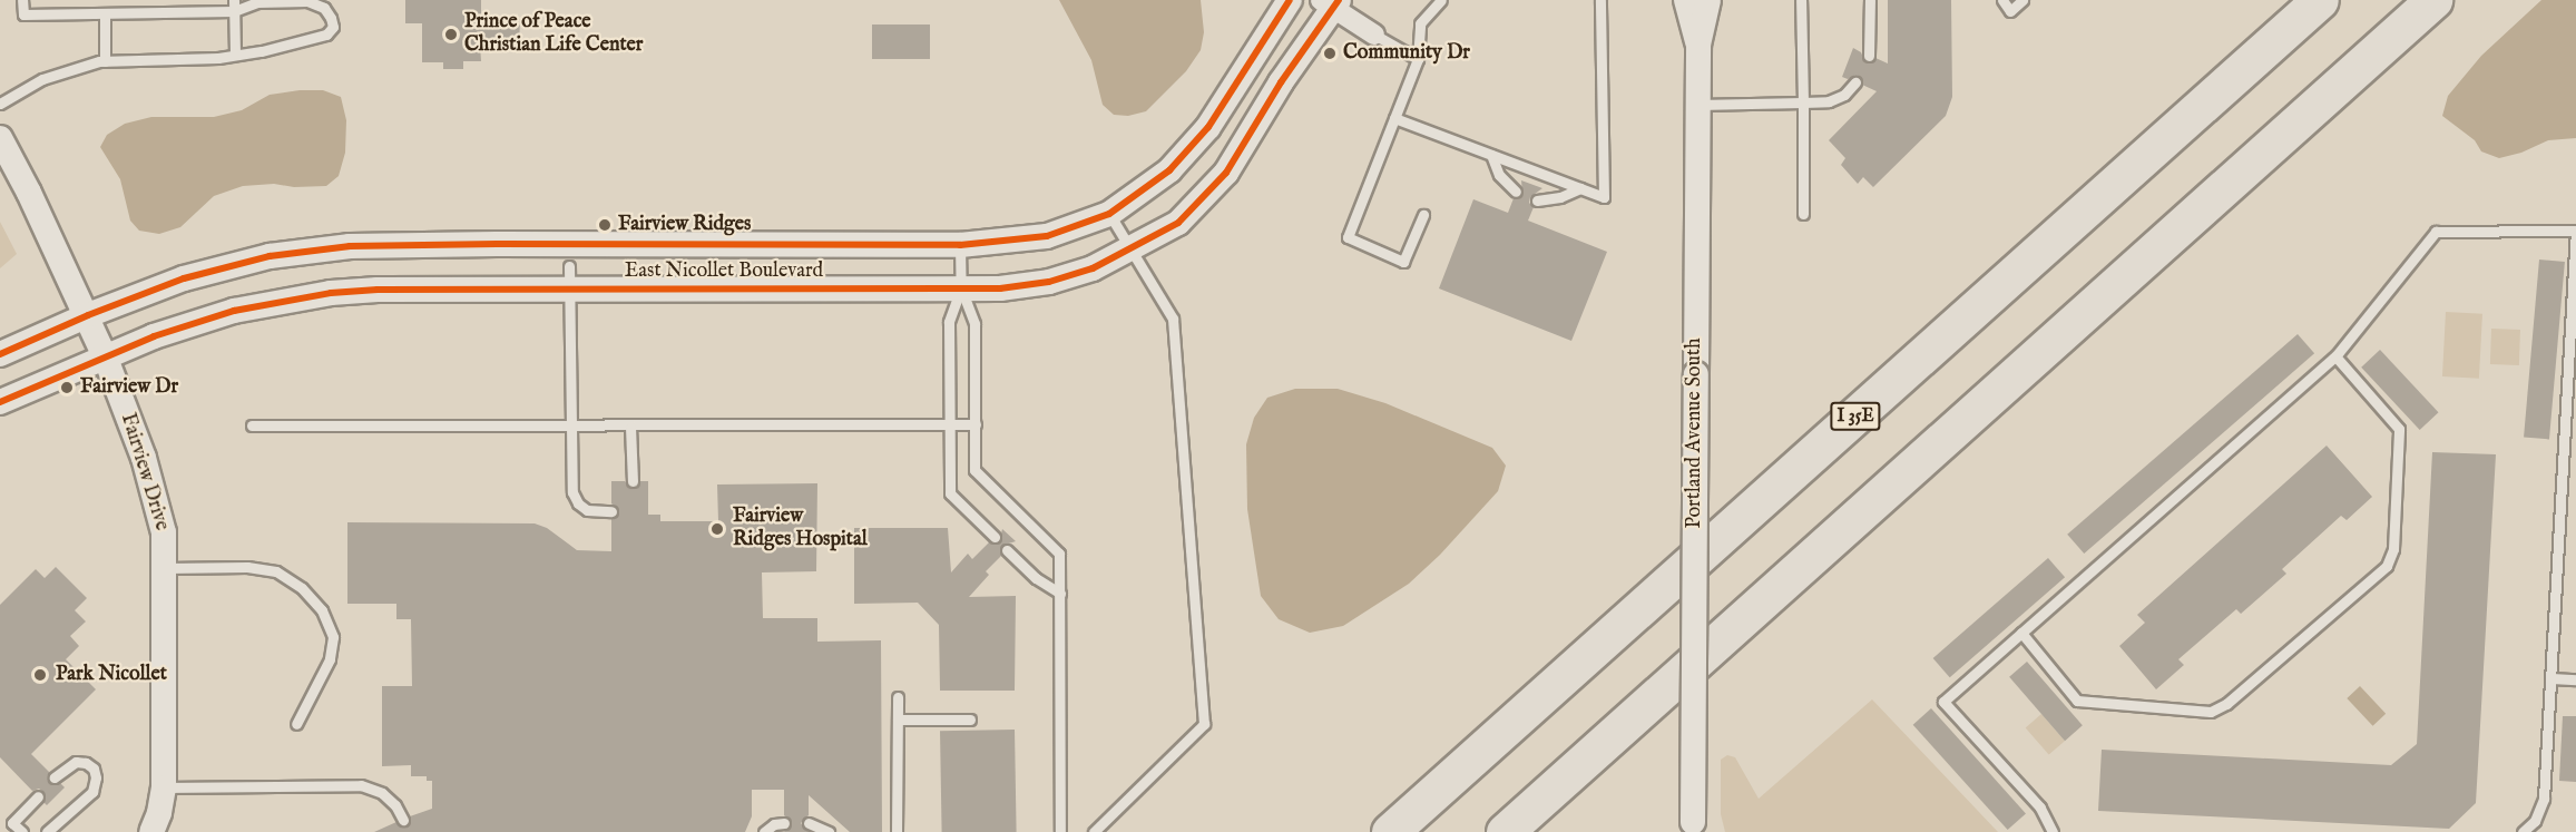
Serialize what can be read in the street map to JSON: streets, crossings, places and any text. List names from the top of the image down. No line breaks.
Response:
{"streets":{"highway":["I 35E"],"street":["East Nicollet Boulevard","Portland Avenue South","Fairview Drive"]},"crossings":[["East Nicollet Boulevard","Fairview Drive"]],"places":["Prince of Peace Christian Life Center","Community Dr","Fairview Ridges","Fairview Dr","Fairview Ridges Hospital","Park Nicollet"]}
